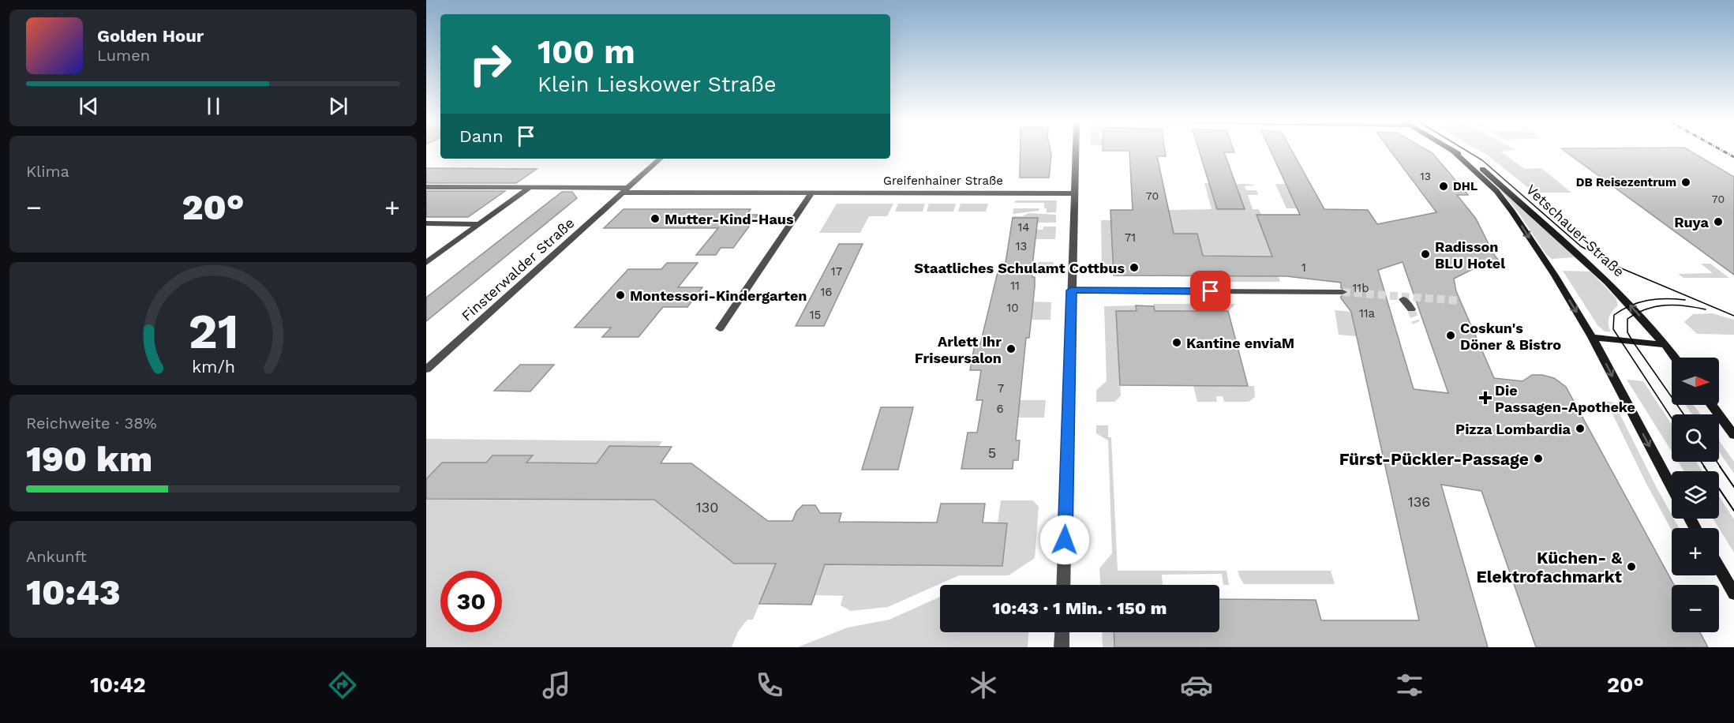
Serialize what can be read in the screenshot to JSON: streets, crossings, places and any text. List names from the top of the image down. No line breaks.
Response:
{"streets":{"street":["Greifenhainer Straße","Vetschauer Straße","Finsterwalder Straße"]},"crossings":[["Greifenhainer Straße","Finsterwalder Straße"]],"places":{"other":["DB Reisezentrum","DHL","Mutter-Kind-Haus","Ruya","Radisson BLU Hotel","Staatliches Schulamt Cottbus","Montessori-Kindergarten","Coskun's Döner & Bistro","Kantine enviaM","Arlett Ihr Friseursalon","Pizza Lombardia","Fürst-Pückler-Passage","Küchen- & Elektrofachmarkt"],"health":["Die Passagen-Apotheke"]},"house_numbers":["13","70","70","14","71","13","1","17","11","11b","16","10","11a","15","7","6","5","136","130"],"north":"right","page":{"turn":["100 m","Klein Lieskower Straße"],"song":["Golden Hour","Lumen"],"then":"Dann","tile":["Klima",["Reichweite · 38%","190 km"],["Ankunft","10:43"]],"heat":["−","20°","+"],"map_buttons":["+","−"],"limit":"30","trip":"10:43 · 1 Min. · 150 m","tabs":["10:42","20°"],"gauge":["21","km/h"]}}
